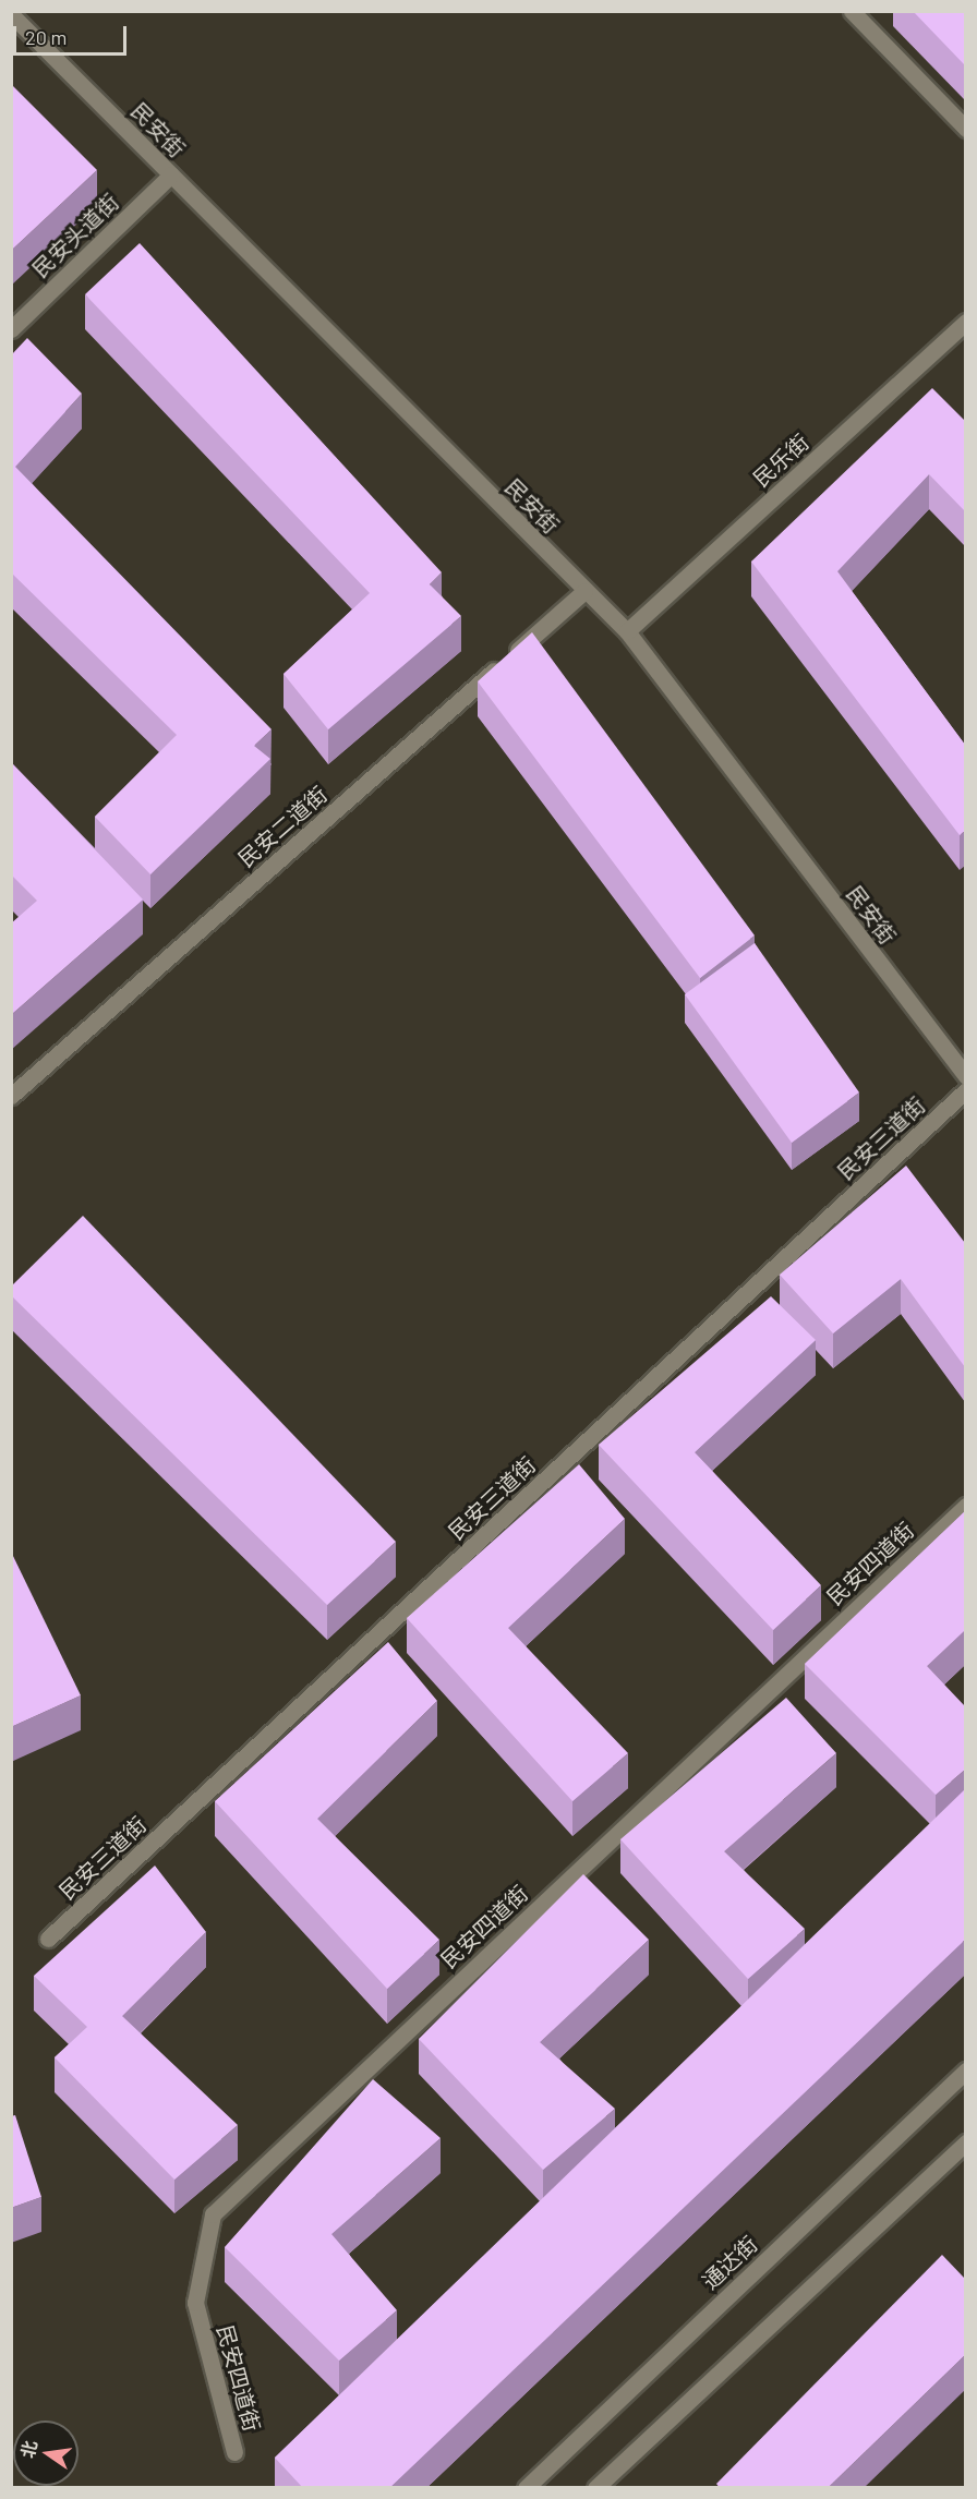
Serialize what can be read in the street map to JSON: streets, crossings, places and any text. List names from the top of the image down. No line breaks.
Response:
{"streets":{"street":["民安街","民安头道街","民乐街","民安二道街","民安三道街","民安四道街","通达街"]},"crossings":[["民安街","民安头道街"],["民安街","民乐街"],["民安街","民安二道街"]],"scale_bar":"20 m","north":"left"}
